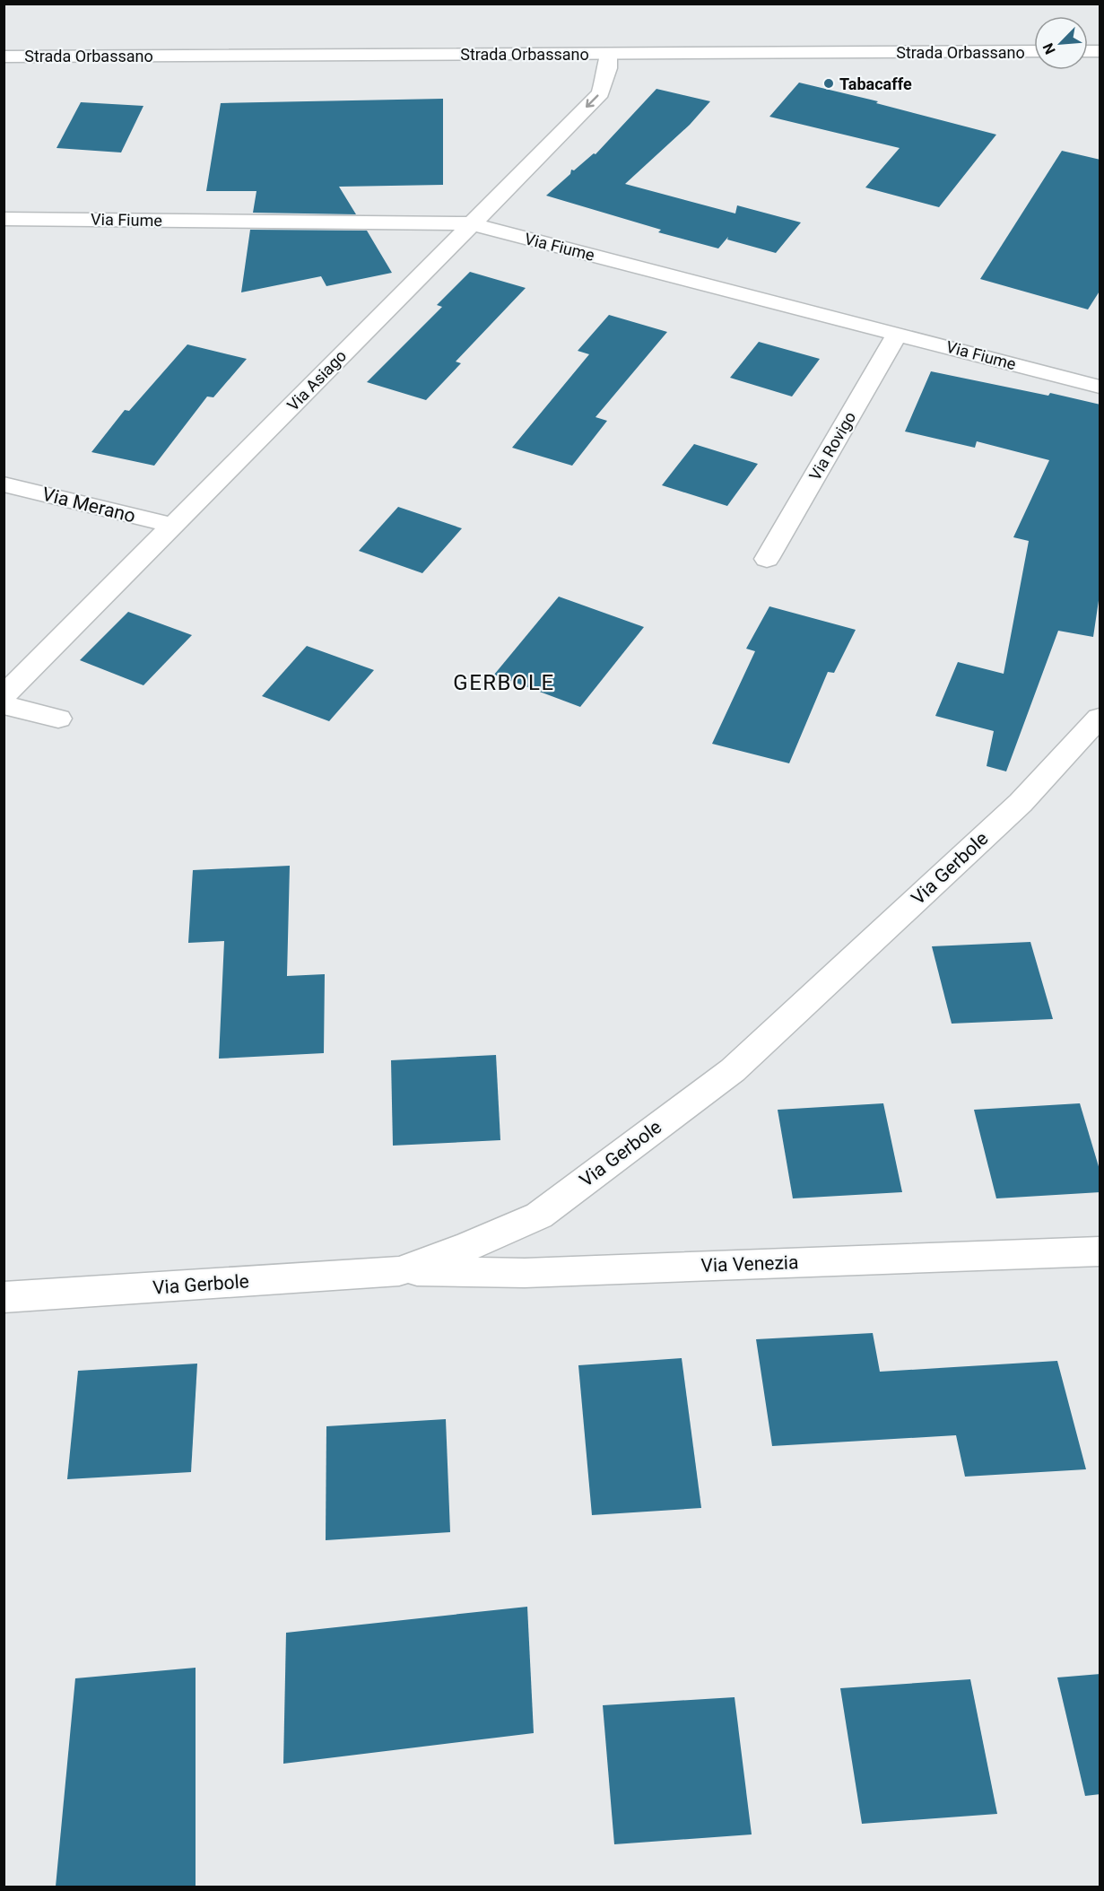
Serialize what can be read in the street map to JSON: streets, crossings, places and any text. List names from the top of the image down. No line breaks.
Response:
{"streets":{"street":["Strada Orbassano","Via Fiume","Via Asiago","Via Rovigo","Via Merano","Via Gerbole","Via Venezia"]},"crossings":[["Strada Orbassano","Via Asiago"],["Via Fiume","Via Asiago"],["Via Fiume","Via Rovigo"],["Via Asiago","Via Merano"],["Via Gerbole","Via Venezia"]],"districts":["GERBOLE"],"places":["Tabacaffe"],"north":"bottom left"}
